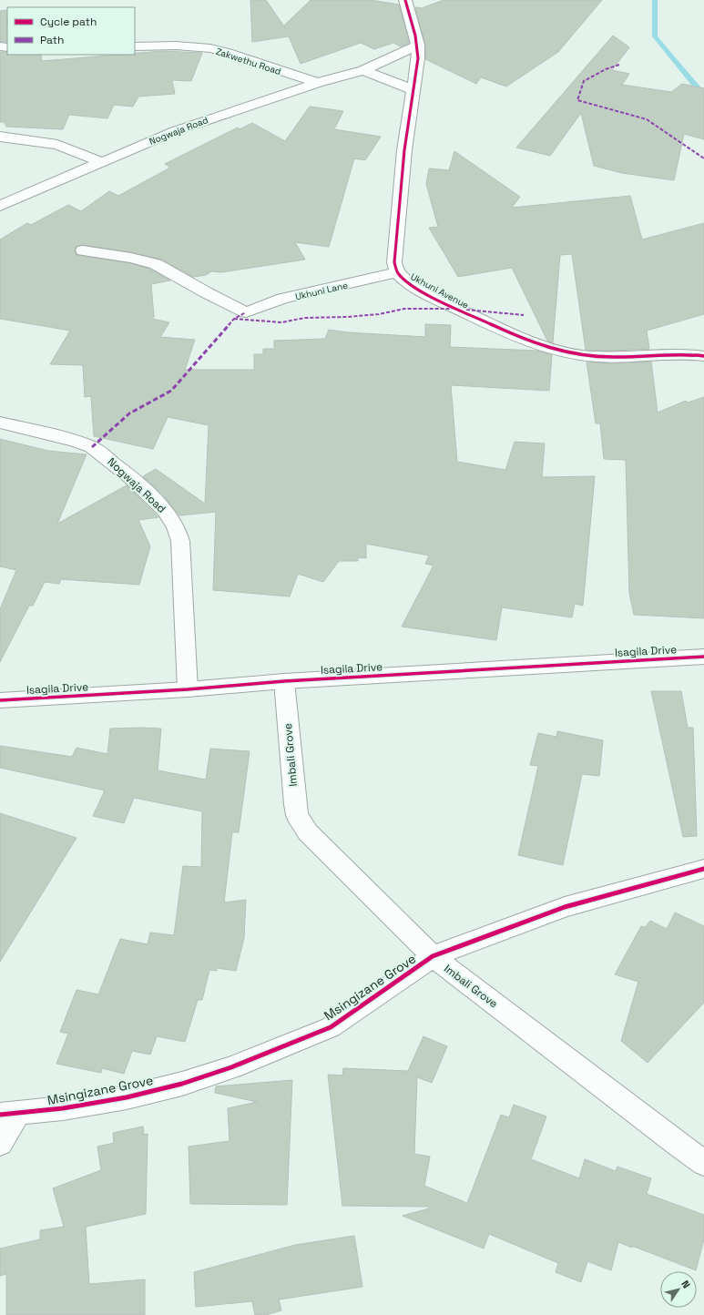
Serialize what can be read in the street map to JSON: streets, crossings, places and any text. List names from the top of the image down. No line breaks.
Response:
{"streets":{"street":["Zakwethu Road","Nogwaja Road","Ukhuni Lane","Ukhuni Avenue","Isagila Drive","Imbali Grove","Msingizane Grove"]},"crossings":[["Zakwethu Road","Nogwaja Road"],["Nogwaja Road","Ukhuni Avenue"],["Nogwaja Road","Isagila Drive"],["Ukhuni Lane","Ukhuni Avenue"],["Isagila Drive","Imbali Grove"],["Imbali Grove","Msingizane Grove"]],"legend":["Cycle path","Path"],"north":"top right"}
